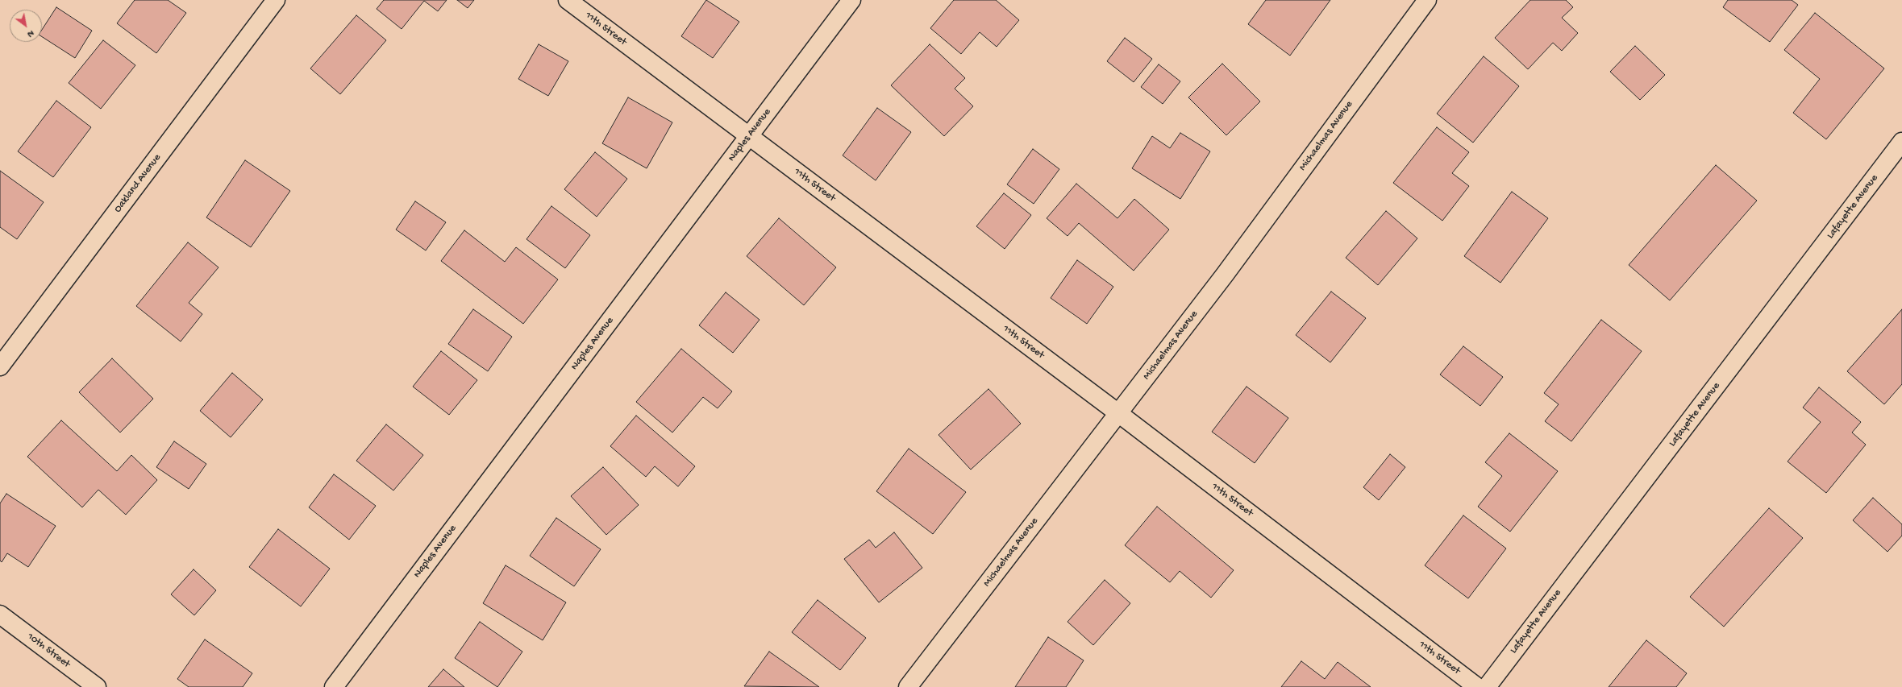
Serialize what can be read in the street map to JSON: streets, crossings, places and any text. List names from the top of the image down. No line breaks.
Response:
{"streets":{"street":["11th Street","Naples Avenue","Michaelmas Avenue","Oakland Avenue","Lafayette Avenue","10th Street"]},"crossings":[["11th Street","Naples Avenue"],["11th Street","Michaelmas Avenue"]],"north":"bottom right"}
